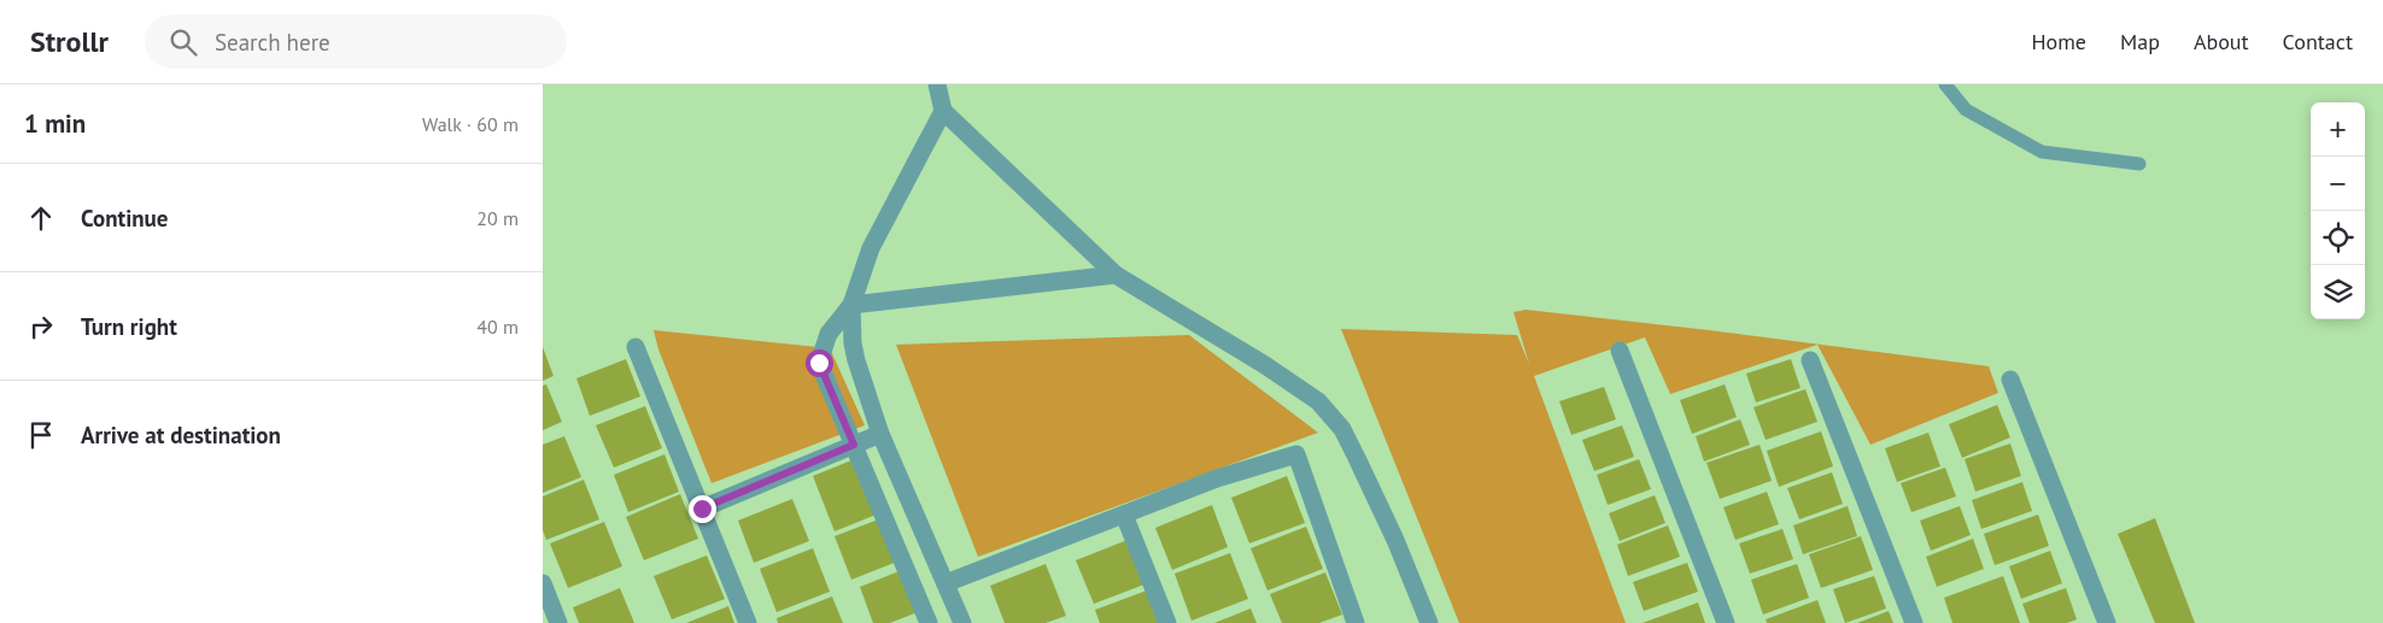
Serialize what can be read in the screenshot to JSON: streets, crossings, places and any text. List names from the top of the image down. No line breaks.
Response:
{"page":{"header":"Strollr","search":"Search here","nav":["Home","Map","About","Contact"],"heading":["1 min","Walk · 60 m"],"map_buttons":["+","−"],"list":[["Continue","20 m"],["Turn right","40 m"],"Arrive at destination"]}}
